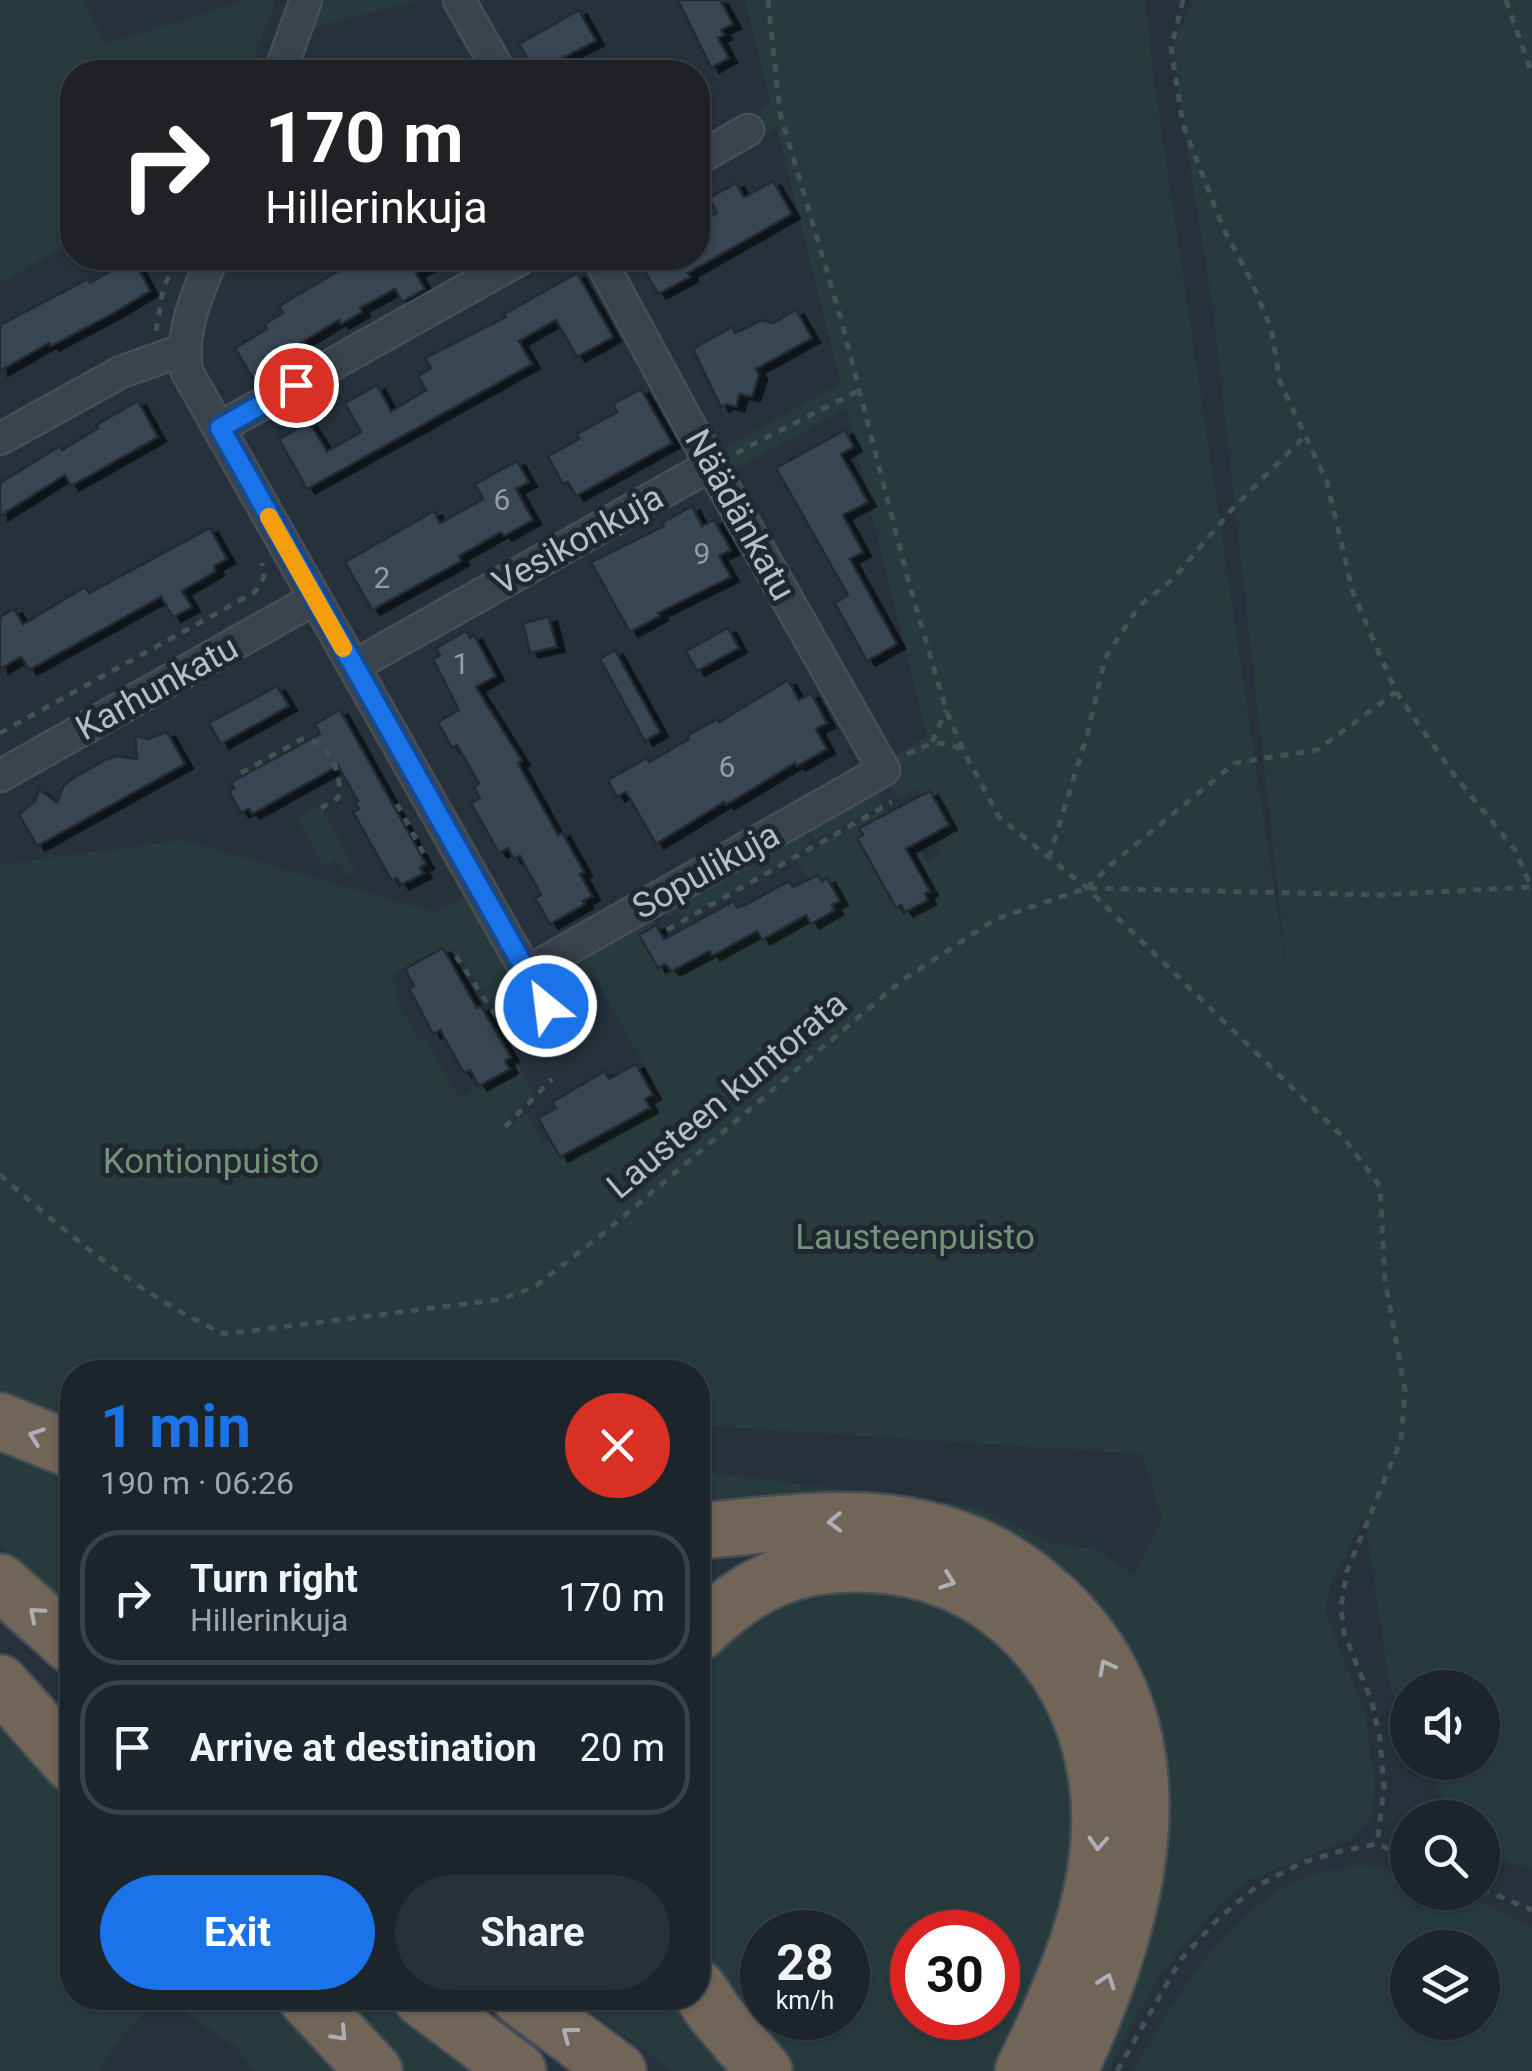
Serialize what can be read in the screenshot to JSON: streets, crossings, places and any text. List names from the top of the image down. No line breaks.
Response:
{"streets":{"street":["Näädänkatu","Vesikonkuja","Karhunkatu","Sopulikuja"],"path":["Lausteen kuntorata"]},"crossings":[["Näädänkatu","Vesikonkuja"],["Näädänkatu","Sopulikuja"]],"parks":["Kontionpuisto","Lausteenpuisto"],"house_numbers":["6","9","2","1","6"],"page":{"turn":["170 m","Hillerinkuja"],"heading":["1 min","190 m · 06:26"],"list":[{"name":"Turn right","note":"Hillerinkuja","value":"170 m"},{"name":"Arrive at destination","value":"20 m"}],"buttons":["Exit","Share"],"speed":"28 km/h","limit":"30"}}
